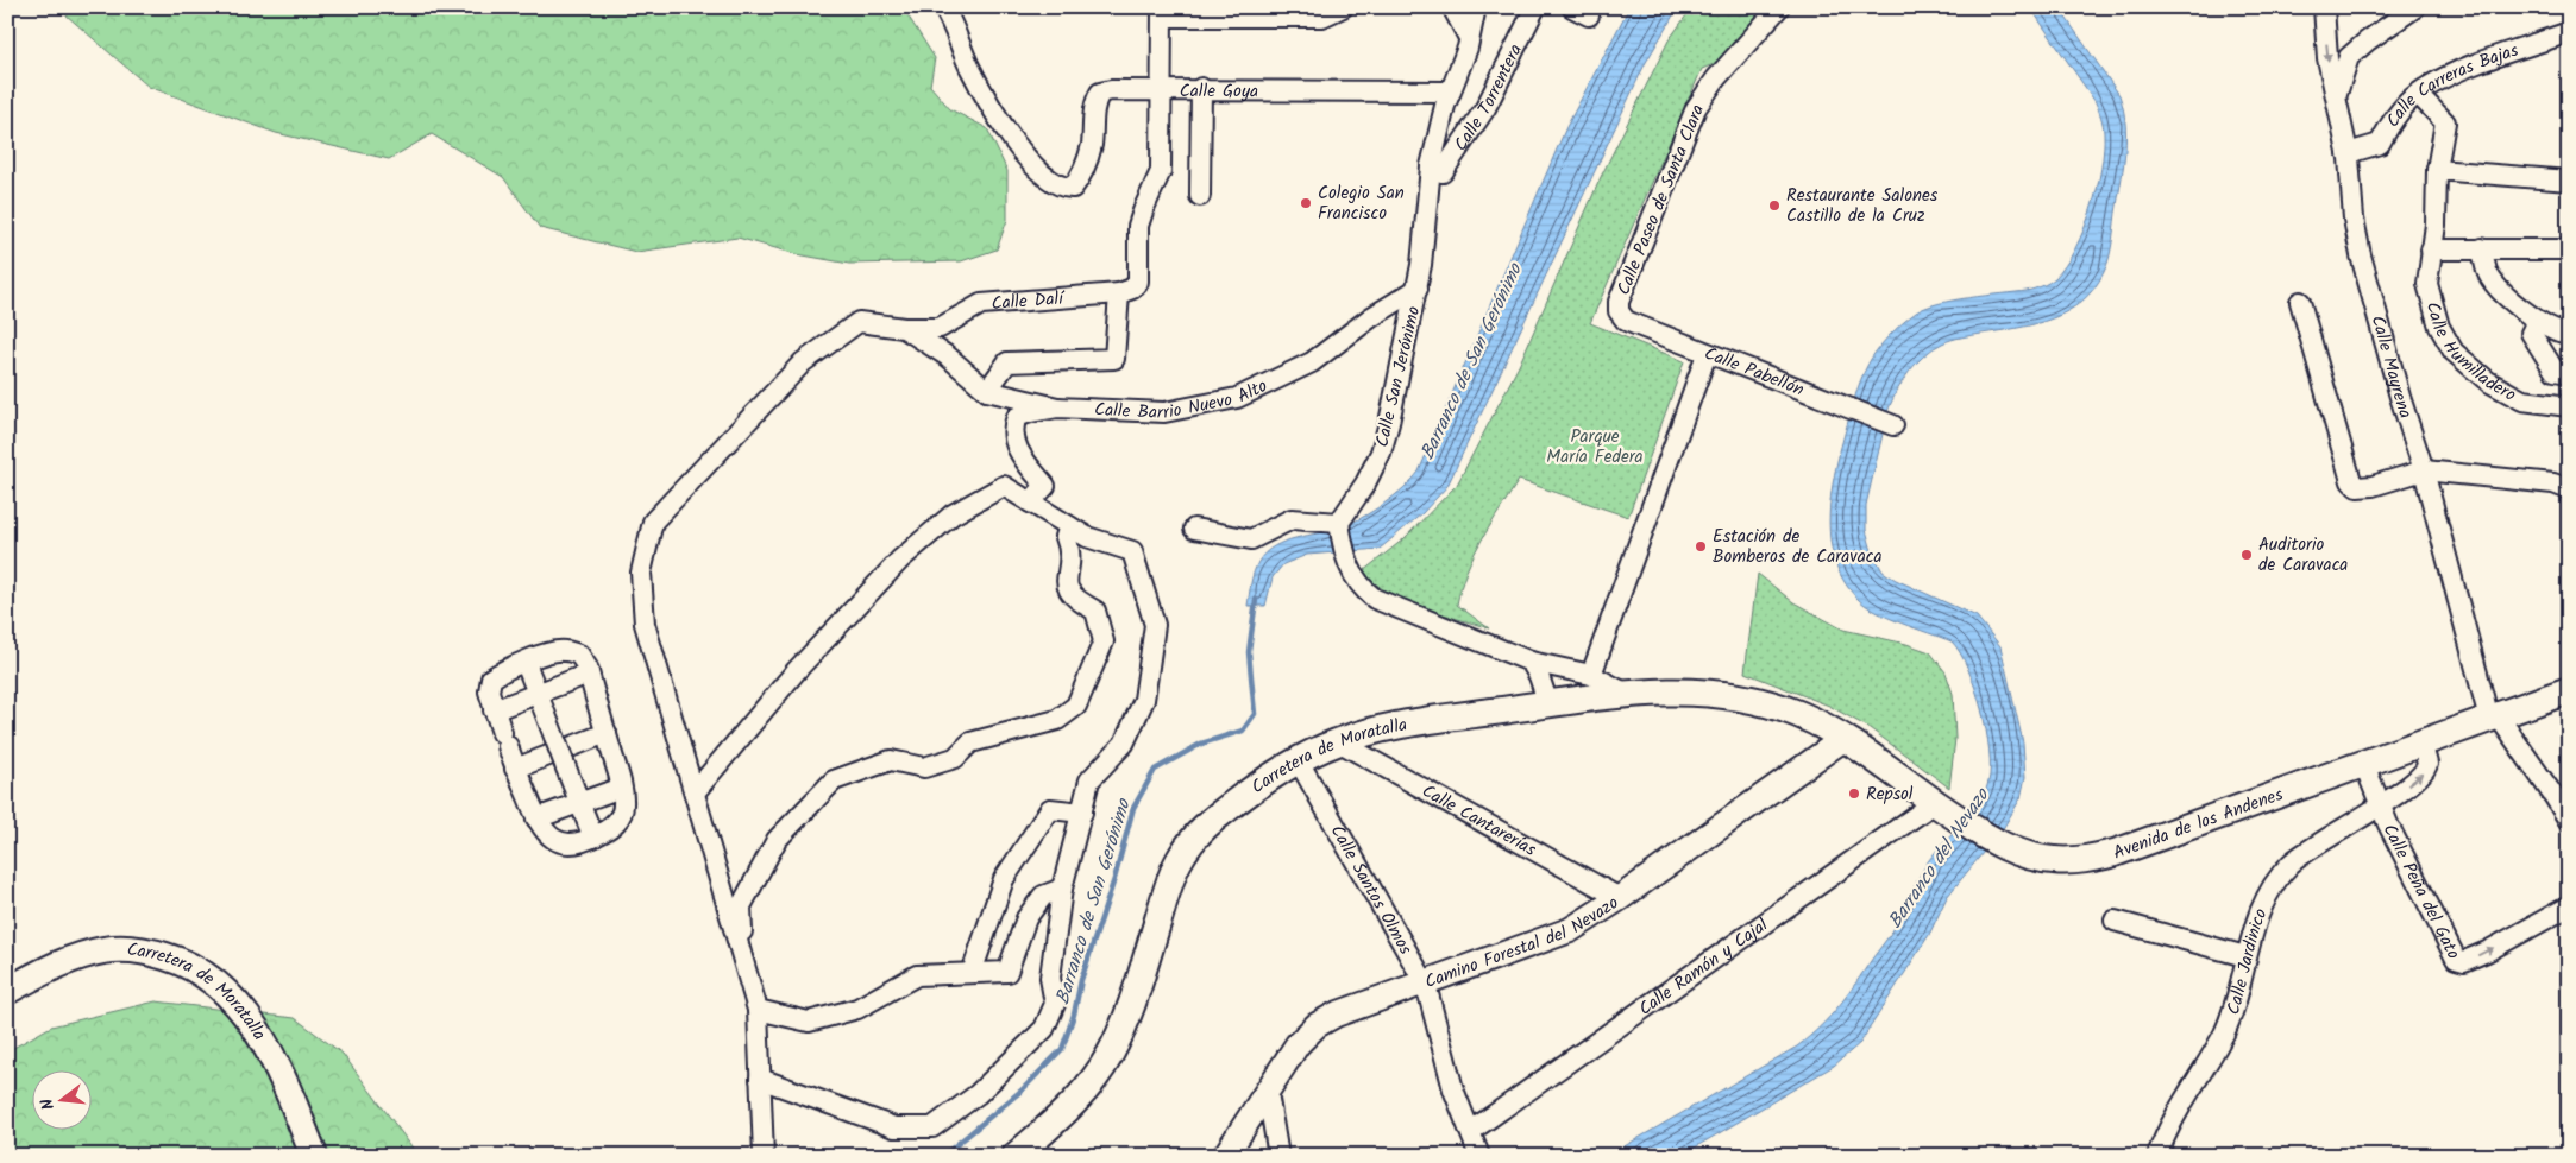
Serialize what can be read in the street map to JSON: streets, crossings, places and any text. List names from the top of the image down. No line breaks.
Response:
{"streets":{"main road":["Carretera de Moratalla","Avenida de los Andenes"],"street":["Calle Goya","Calle Carreras Bajas","Calle Torrentera","Calle Paseo de Santa Clara","Calle Dalí","Calle Humilladero","Calle Mayrena","Calle Pabellón","Calle San Jerónimo","Calle Barrio Nuevo Alto","Calle Cantarerías","Calle Santos Olmos","Calle Peña del Gato","Camino Forestal del Nevazo","Calle Jardinico","Calle Ramón y Cajal"]},"crossings":[["Calle Goya","Calle San Jerónimo"],["Calle Carreras Bajas","Calle Humilladero"],["Calle Carreras Bajas","Calle Mayrena"],["Calle Torrentera","Calle San Jerónimo"],["Calle Paseo de Santa Clara","Calle Pabellón"],["Calle Mayrena","Avenida de los Andenes"],["Calle San Jerónimo","Calle Barrio Nuevo Alto"],["Carretera de Moratalla","Calle Cantarerías"],["Carretera de Moratalla","Avenida de los Andenes"],["Carretera de Moratalla","Calle Santos Olmos"],["Carretera de Moratalla","Camino Forestal del Nevazo"],["Calle Cantarerías","Camino Forestal del Nevazo"],["Avenida de los Andenes","Camino Forestal del Nevazo"],["Avenida de los Andenes","Calle Jardinico"],["Avenida de los Andenes","Calle Ramón y Cajal"],["Calle Santos Olmos","Camino Forestal del Nevazo"],["Calle Santos Olmos","Calle Ramón y Cajal"],["Calle Peña del Gato","Calle Jardinico"]],"water":["Barranco de San Gerónimo","Barranco del Nevazo"],"parks":["Parque María Federa"],"places":["Colegio San Francisco","Restaurante Salones Castillo de la Cruz","Estación de Bomberos de Caravaca","Auditorio de Caravaca","Repsol"],"north":"left"}
